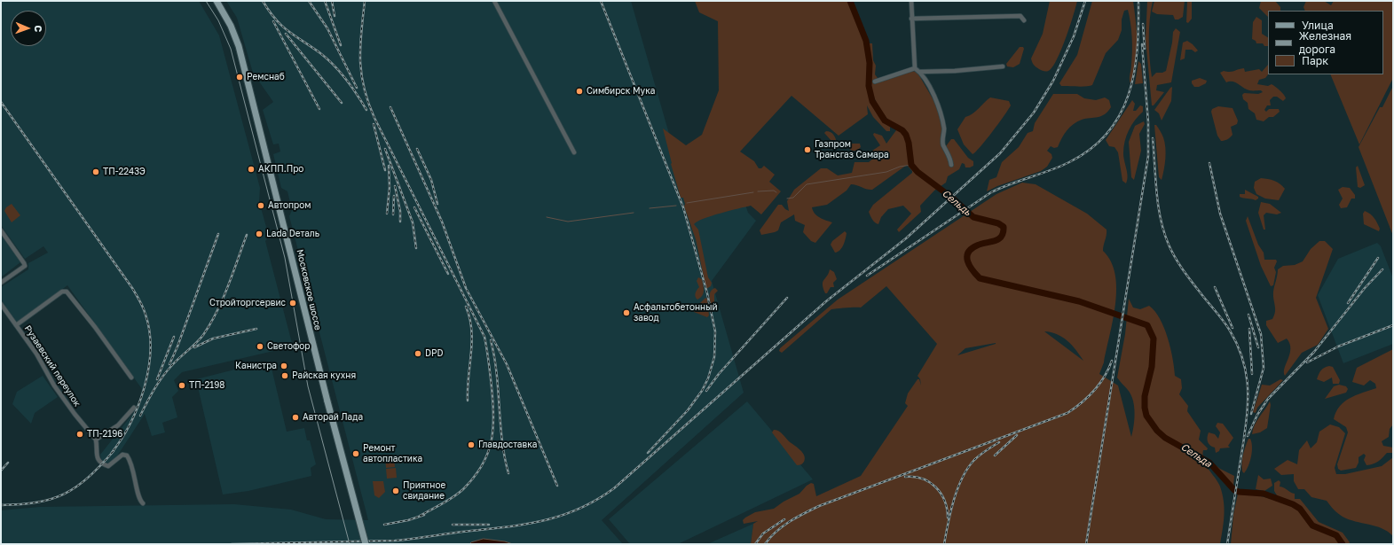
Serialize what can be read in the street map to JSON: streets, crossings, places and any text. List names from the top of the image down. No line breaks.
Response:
{"streets":{"main road":["Московское шоссе"],"street":["Рузаевский переулок"]},"water":["Сельдь","Сельда"],"places":["Ремснаб","Симбирск Мука","Газпром Трансгаз Самара","АКПП.Про","ТП-2243Э","Автопром","Lada Dеталь","Стройторгсервис","Асфальтобетонный завод","Светофор","DPD","Канистра","Райская кухня","ТП-2198","Авторай Лада","ТП-2196","Главдоставка","Ремонт автопластика","Приятное свидание"],"legend":["Улица","Железная дорога","Парк"],"north":"right"}
